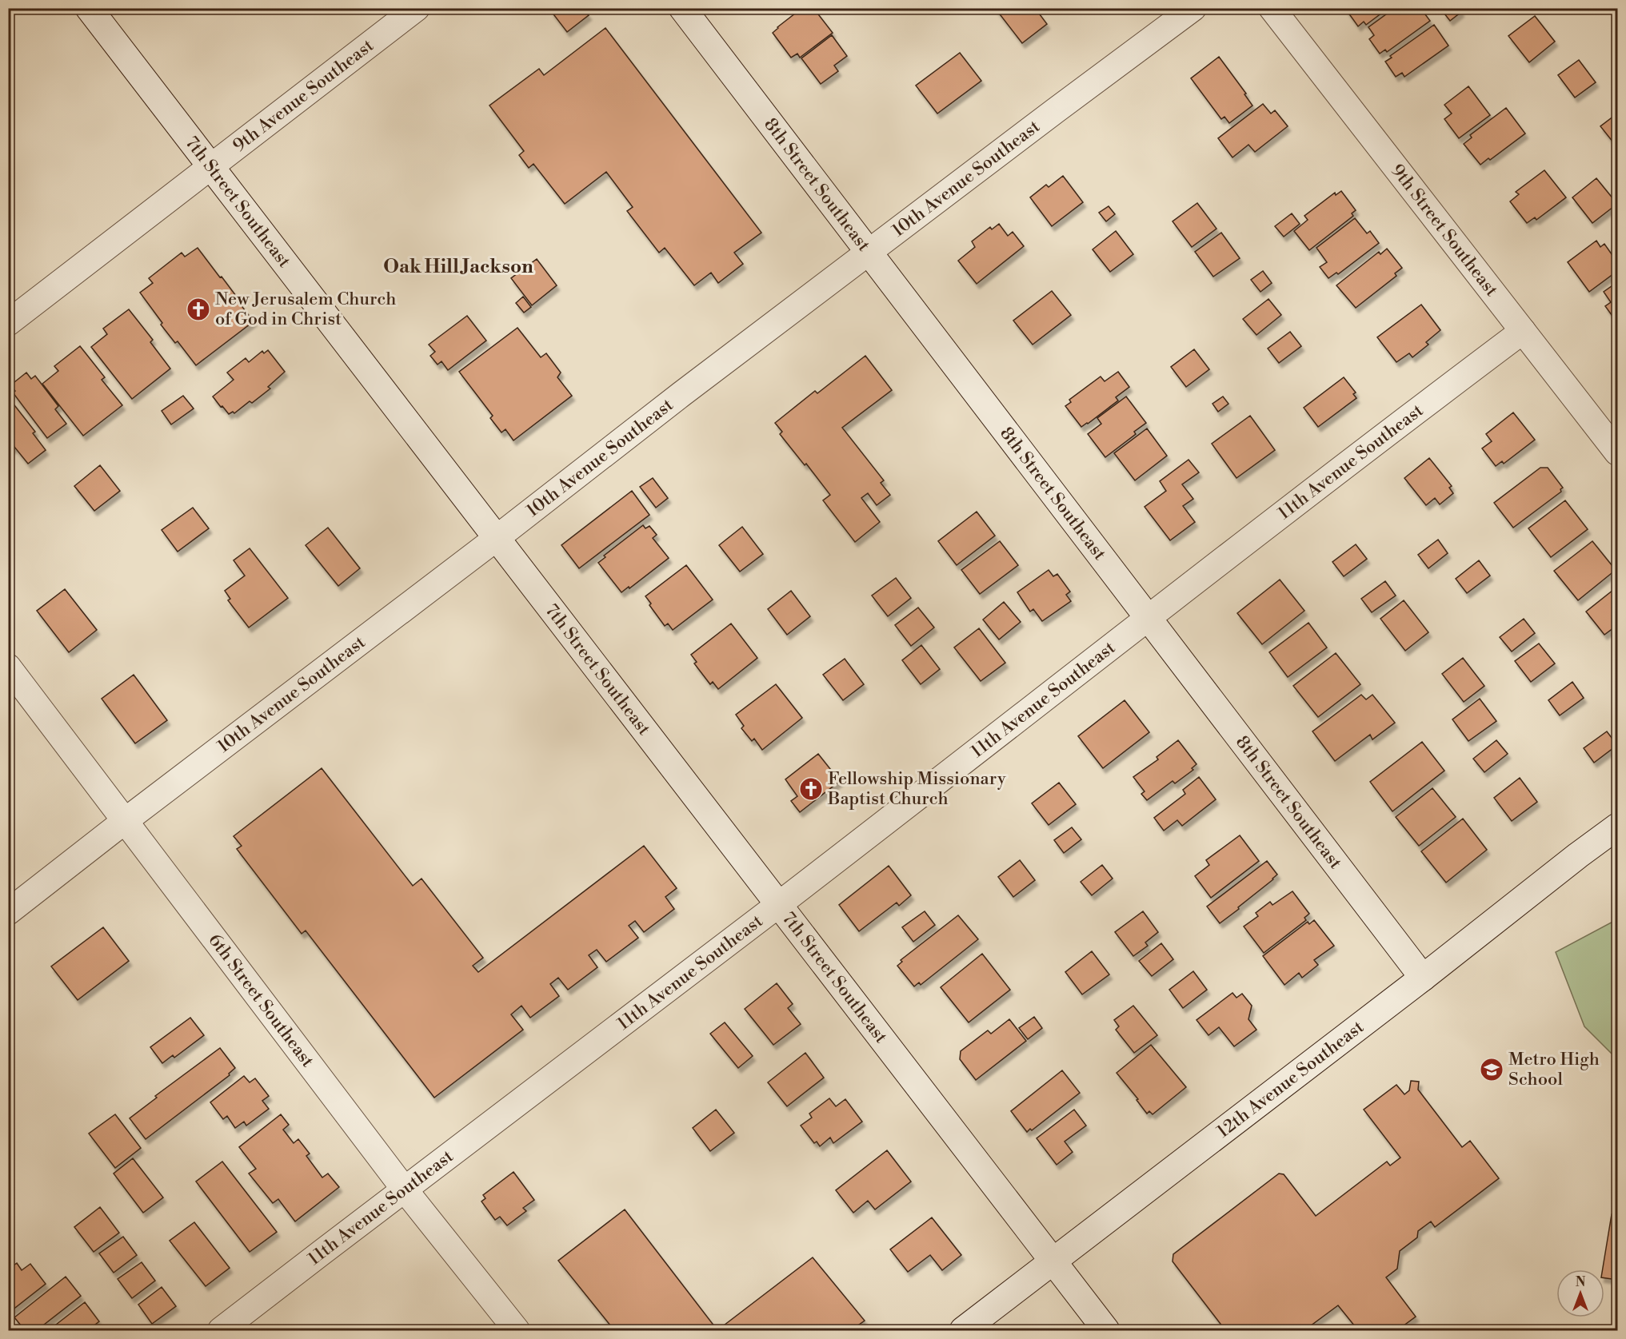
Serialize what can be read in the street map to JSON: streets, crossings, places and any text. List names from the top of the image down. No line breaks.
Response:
{"streets":{"main road":["8th Street Southeast","7th Street Southeast","12th Avenue Southeast"],"street":["9th Avenue Southeast","10th Avenue Southeast","9th Street Southeast","11th Avenue Southeast","6th Street Southeast"]},"crossings":[["9th Avenue Southeast","7th Street Southeast"],["10th Avenue Southeast","8th Street Southeast"],["10th Avenue Southeast","7th Street Southeast"],["10th Avenue Southeast","6th Street Southeast"],["8th Street Southeast","11th Avenue Southeast"],["8th Street Southeast","12th Avenue Southeast"],["7th Street Southeast","11th Avenue Southeast"],["7th Street Southeast","12th Avenue Southeast"],["9th Street Southeast","11th Avenue Southeast"],["11th Avenue Southeast","6th Street Southeast"]],"districts":["Oak Hill Jackson"],"places":{"church":["New Jerusalem Church of God in Christ","Fellowship Missionary Baptist Church"],"school or university":["Metro High School"]},"north":"top"}
